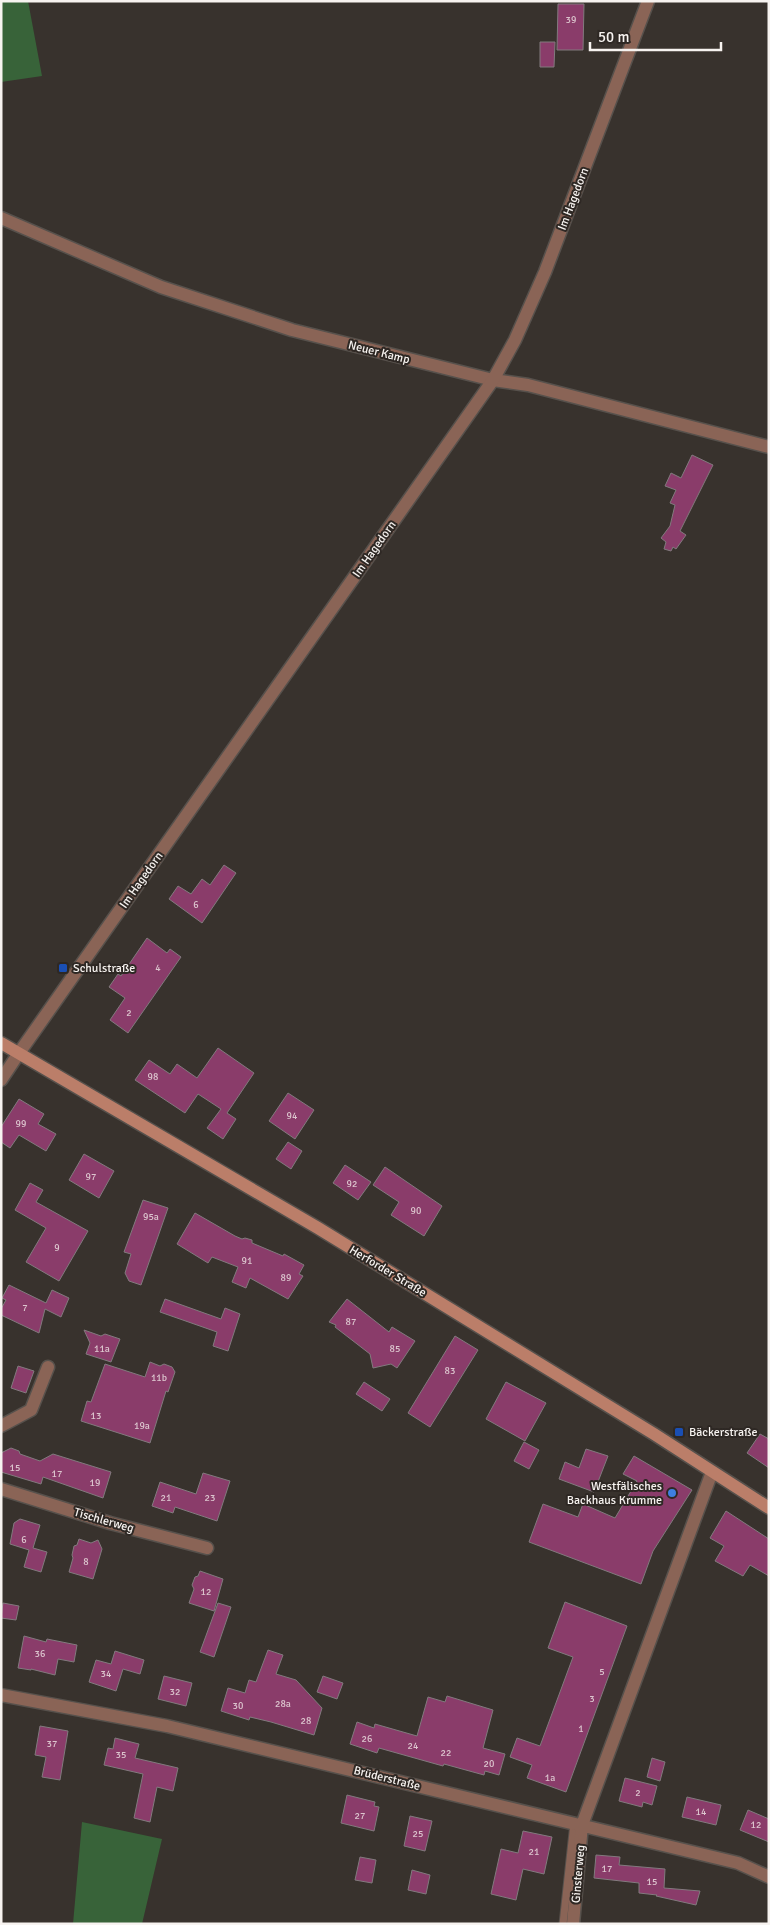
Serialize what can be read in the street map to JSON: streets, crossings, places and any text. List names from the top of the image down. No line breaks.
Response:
{"streets":{"main road":["Herforder Straße"],"street":["Im Hagedorn","Neuer Kamp","Tischlerweg","Brüderstraße","Ginsterweg"]},"crossings":[["Im Hagedorn","Neuer Kamp"],["Im Hagedorn","Herforder Straße"],["Brüderstraße","Ginsterweg"]],"places":{"transit":["Schulstraße","Bäckerstraße"],"other":["Westfälisches Backhaus Krumme"]},"house_numbers":["39","6","4","2","98","94","99","97","92","90","95a","9","91","89","7","87","11a","85","83","11b","13","19a","15","17","19","21","23","6","8","12","36","5","34","32","3","28a","30","28","1","26","37","24","22","35","20","1a","2","14","27","12","25","21","17","15"],"scale_bar":"50 m"}
